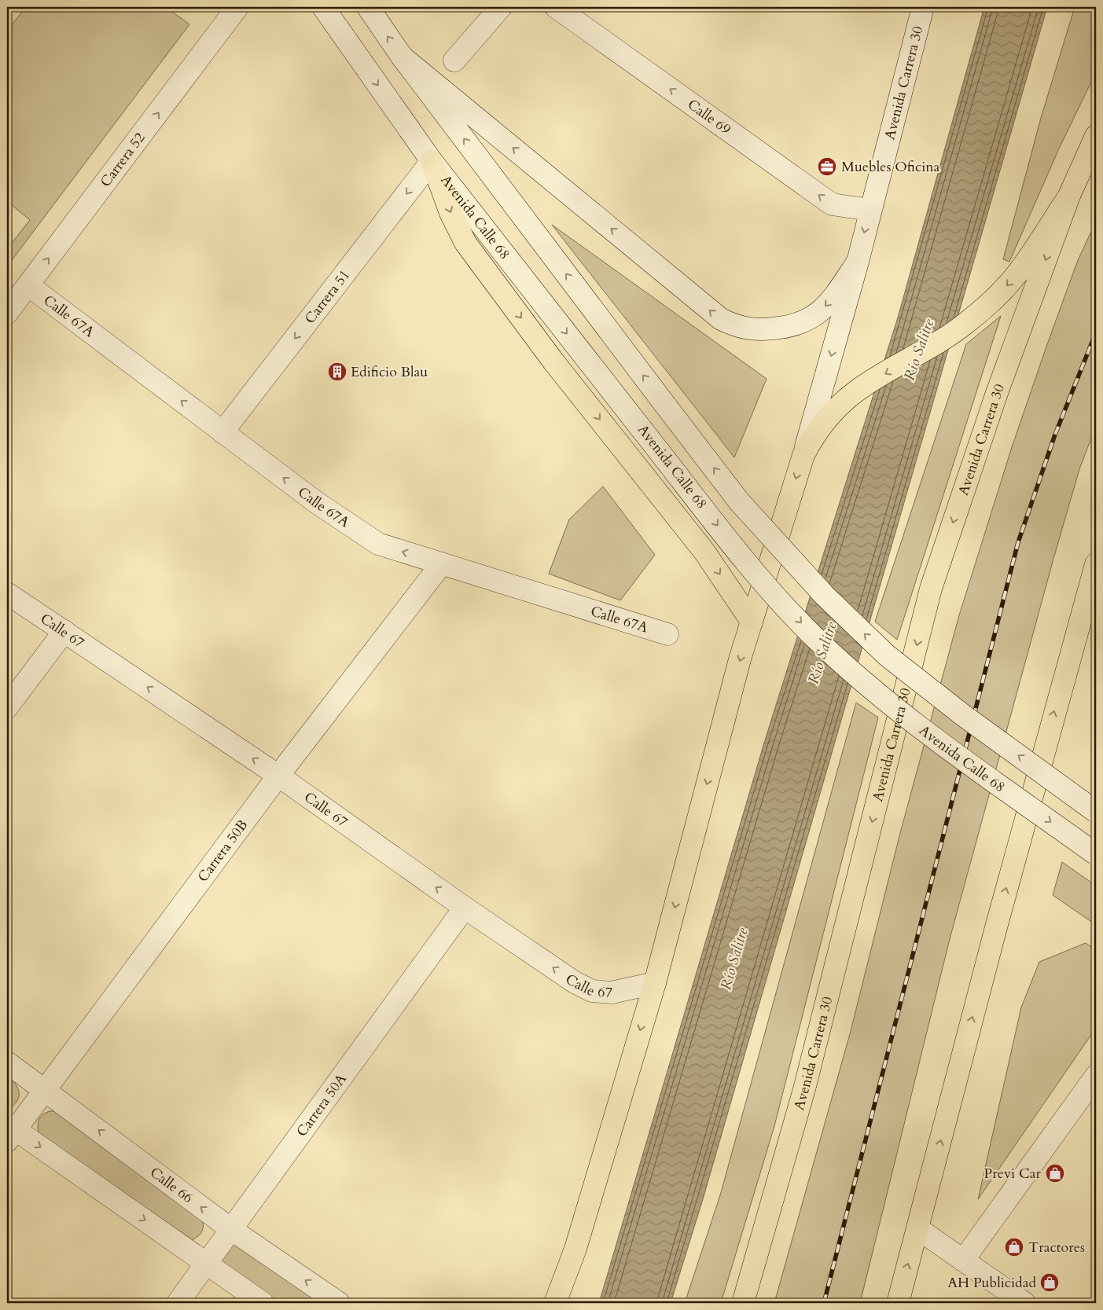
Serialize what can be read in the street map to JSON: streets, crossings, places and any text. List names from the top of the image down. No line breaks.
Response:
{"streets":{"highway":["Avenida Carrera 30"],"street":["Calle 69","Carrera 52","Avenida Calle 68","Carrera 51","Calle 67A","Calle 67","Carrera 50B","Carrera 50A","Calle 66"]},"crossings":[["Avenida Carrera 30","Calle 69"],["Avenida Carrera 30","Calle 67"],["Carrera 52","Calle 67A"],["Avenida Calle 68","Carrera 51"],["Carrera 51","Calle 67A"],["Calle 67A","Carrera 50B"],["Calle 67","Carrera 50B"],["Calle 67","Carrera 50A"],["Carrera 50B","Calle 66"],["Carrera 50A","Calle 66"]],"one_way":["Avenida Carrera 30","Carrera 52","Carrera 51","Calle 67A","Calle 67"],"water":["Río Salitre"],"places":{"office":["Muebles Oficina"],"building":["Edificio Blau"],"shop":["Previ Car","Tractores","AH Publicidad"]}}
